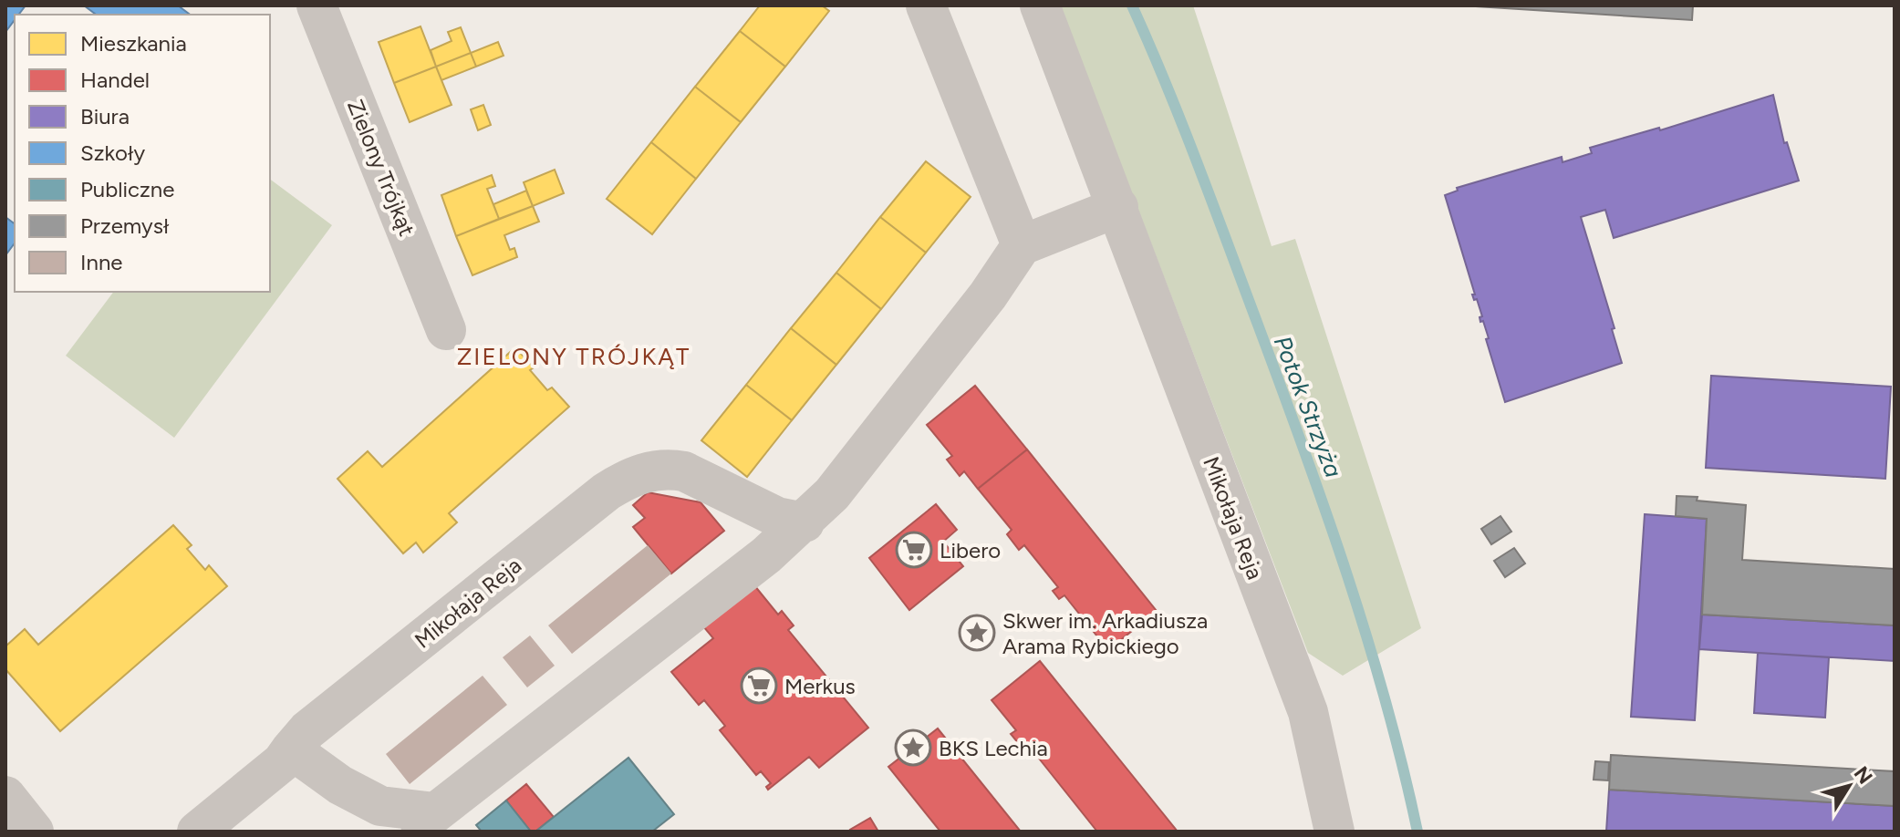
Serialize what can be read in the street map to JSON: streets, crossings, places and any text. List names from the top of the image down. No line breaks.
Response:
{"streets":{"street":["Zielony Trójkąt","Mikołaja Reja"]},"districts":["ZIELONY TRÓJKĄT"],"water":["Potok Strzyża"],"places":{"supermarket":["Libero","Merkus"],"place":["Skwer im. Arkadiusza Arama Rybickiego","BKS Lechia"]},"legend":["Mieszkania","Handel","Biura","Szkoły","Publiczne","Przemysł","Inne"],"north":"top right"}
